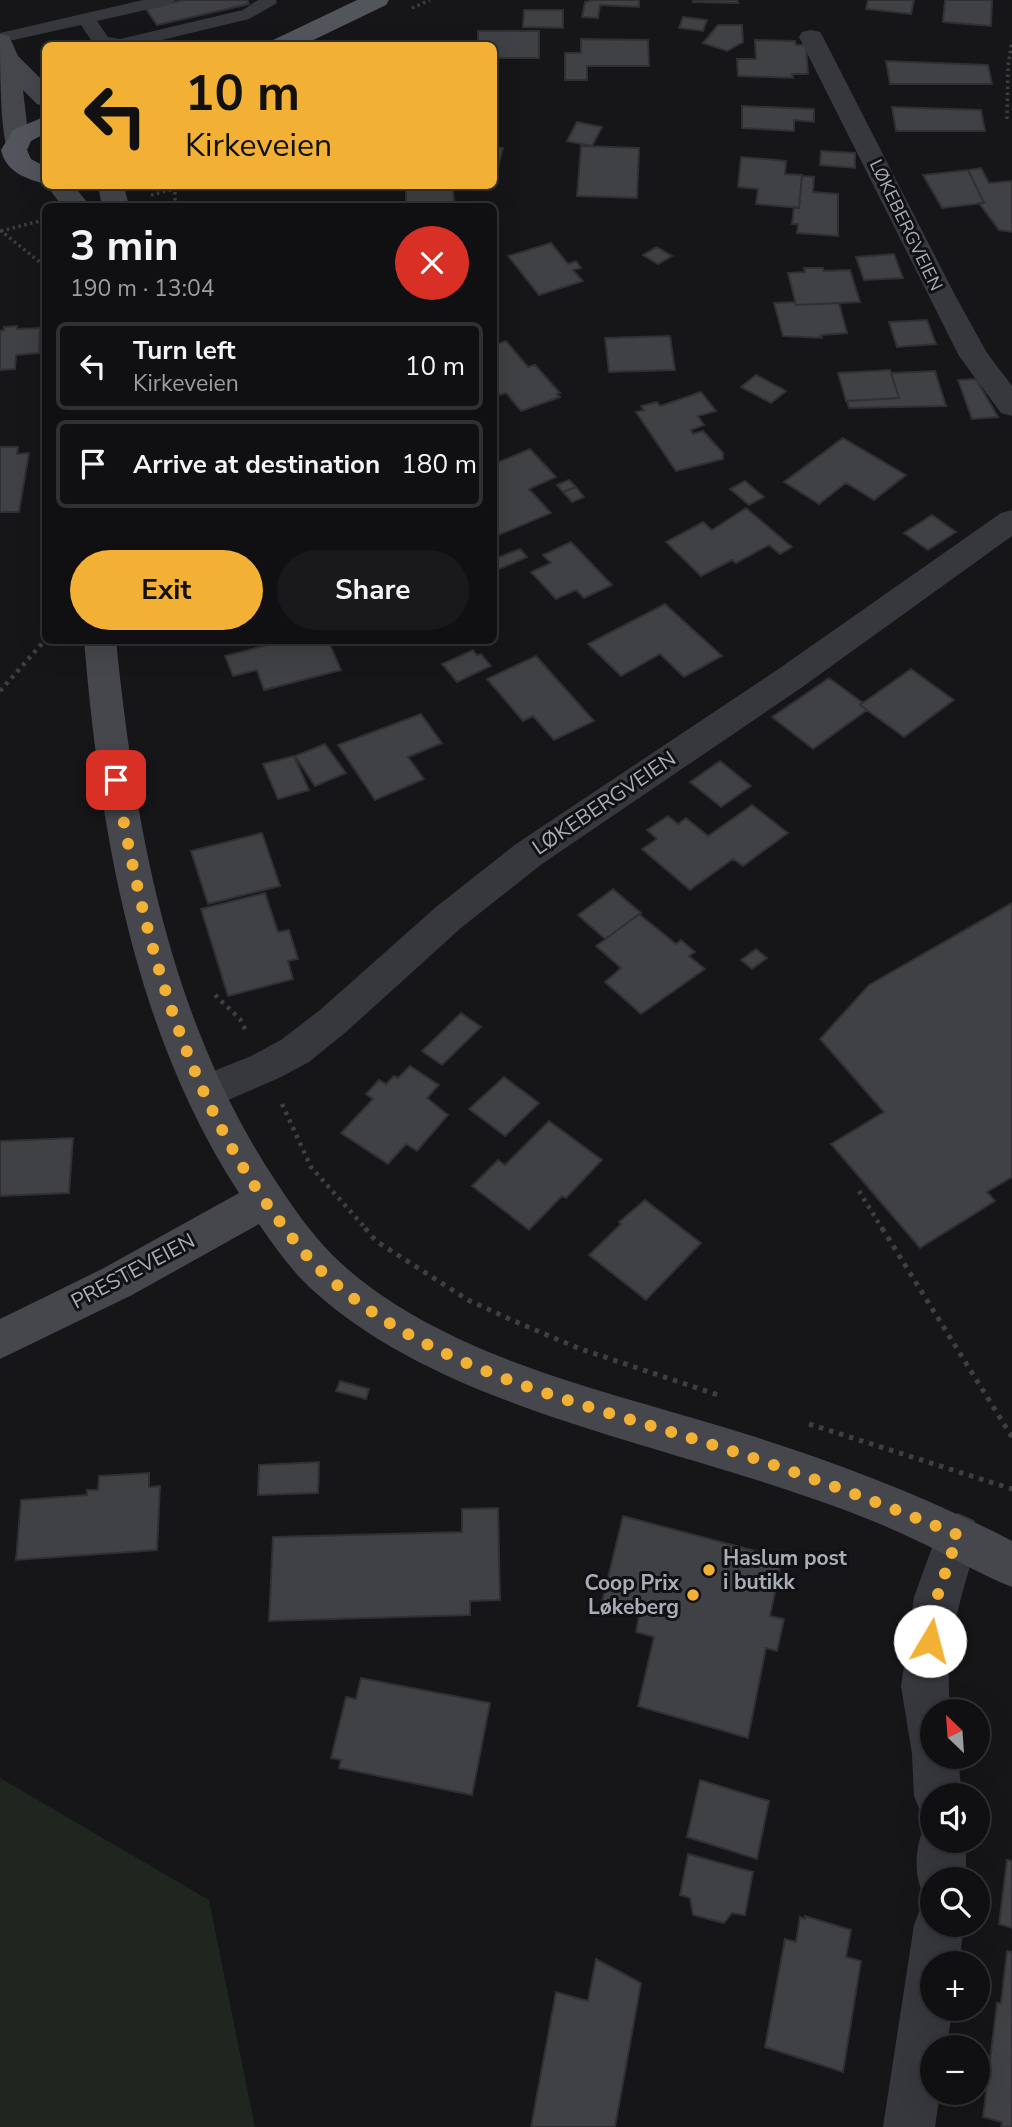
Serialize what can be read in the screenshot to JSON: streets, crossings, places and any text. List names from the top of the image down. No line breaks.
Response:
{"streets":{"main road":["PRESTEVEIEN"],"street":["LØKEBERGVEIEN"]},"places":["Haslum post i butikk","Coop Prix Løkeberg"],"north":"top left","page":{"turn":["10 m","Kirkeveien"],"heading":["3 min","190 m · 13:04"],"list":[{"name":"Turn left","note":"Kirkeveien","value":"10 m"},{"name":"Arrive at destination","value":"180 m"}],"buttons":["Exit","Share"],"map_buttons":["+","−"]}}
